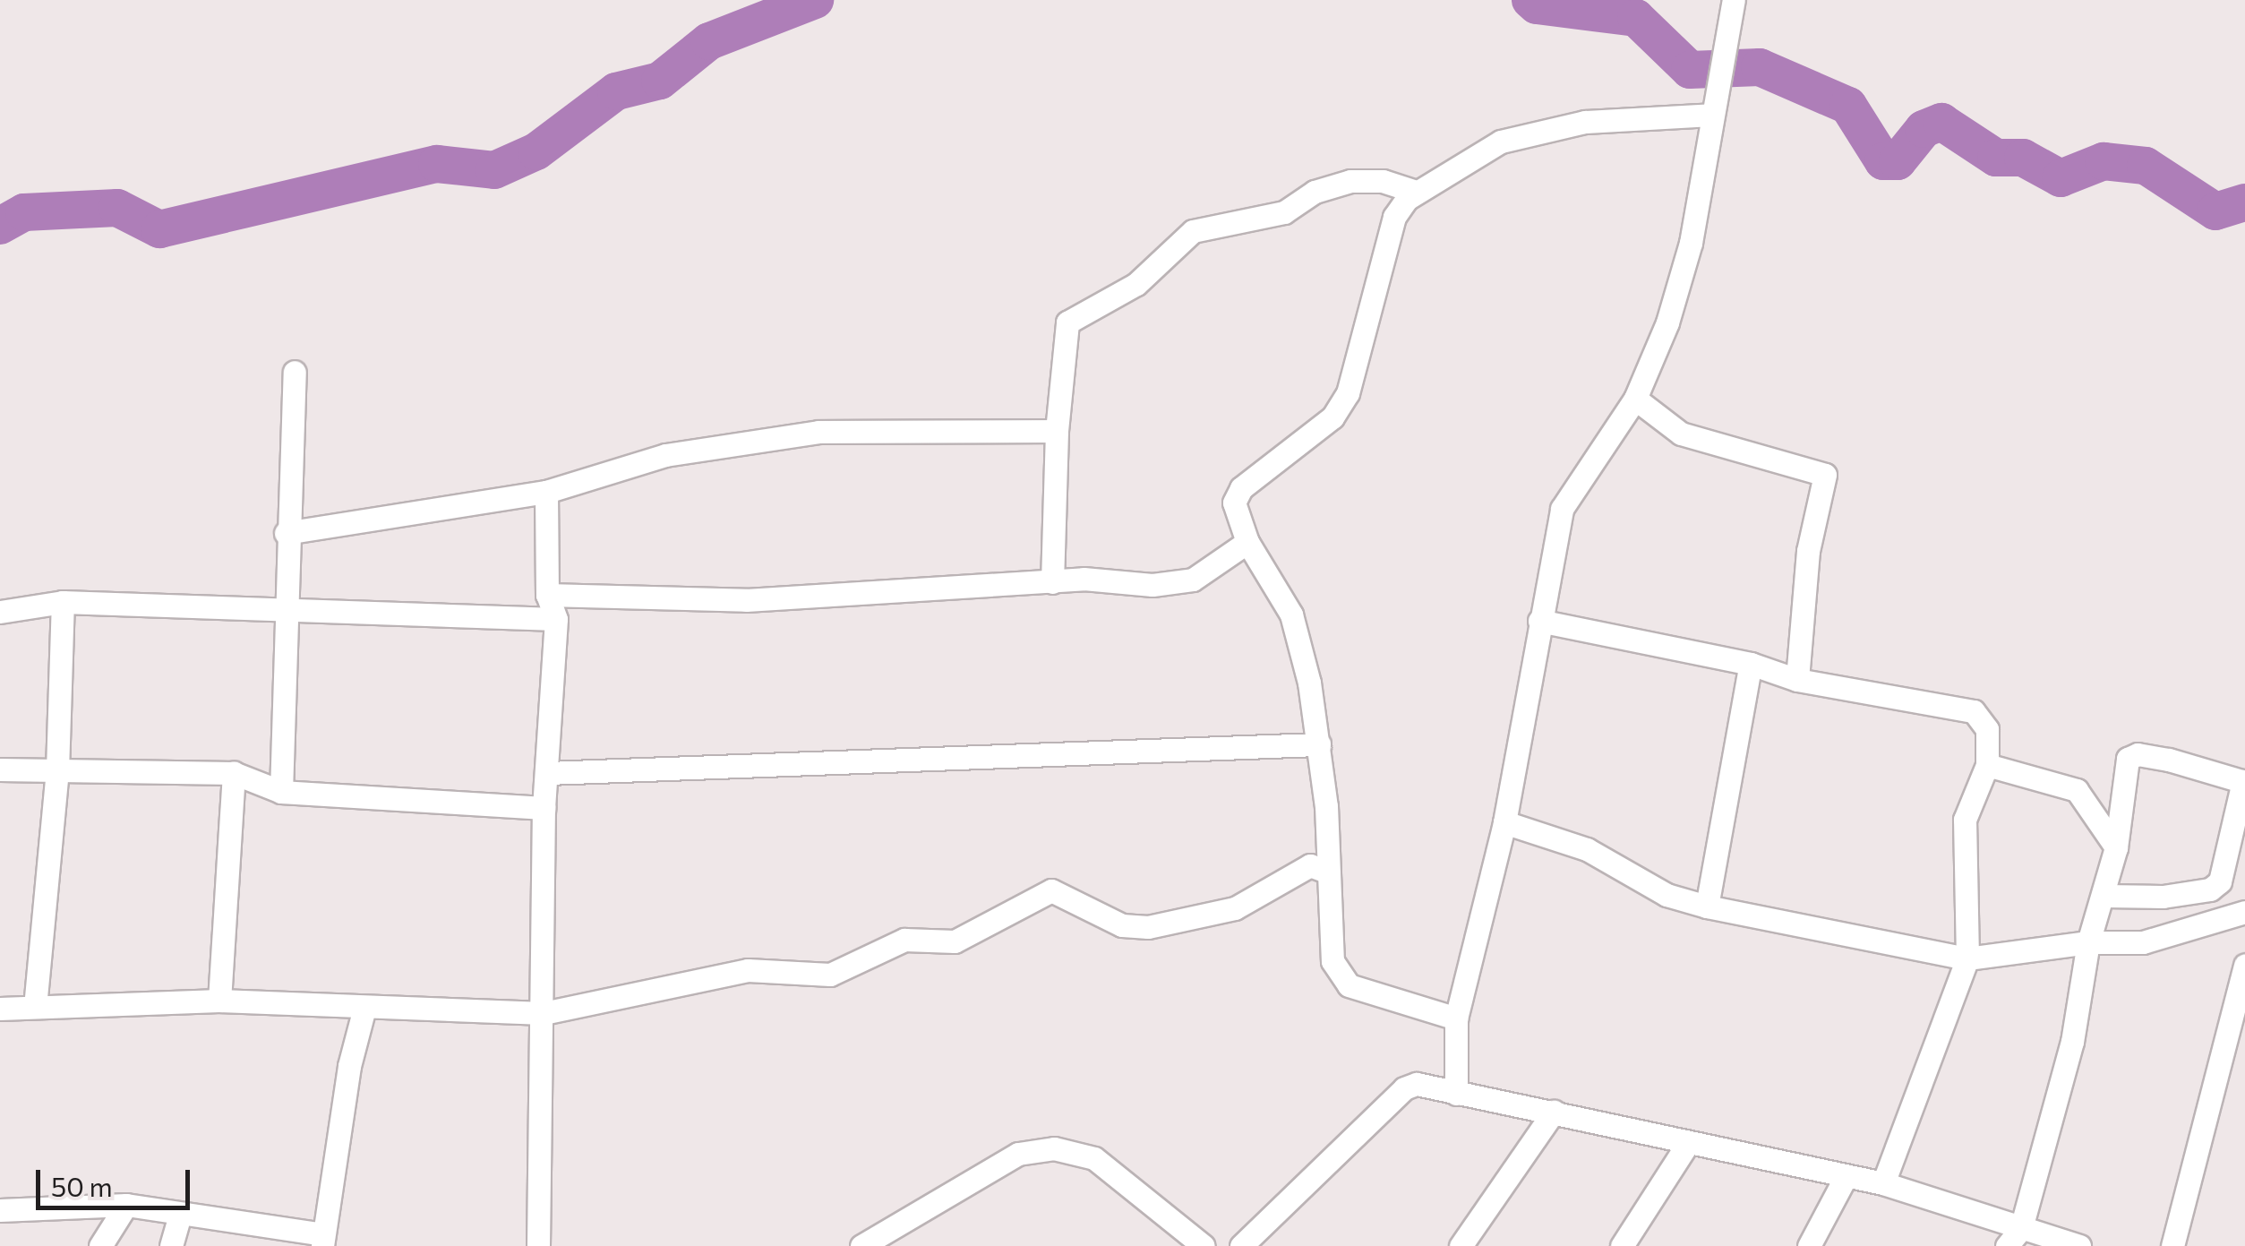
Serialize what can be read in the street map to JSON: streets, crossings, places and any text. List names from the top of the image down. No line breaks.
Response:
{"scale_bar":"50 m"}
